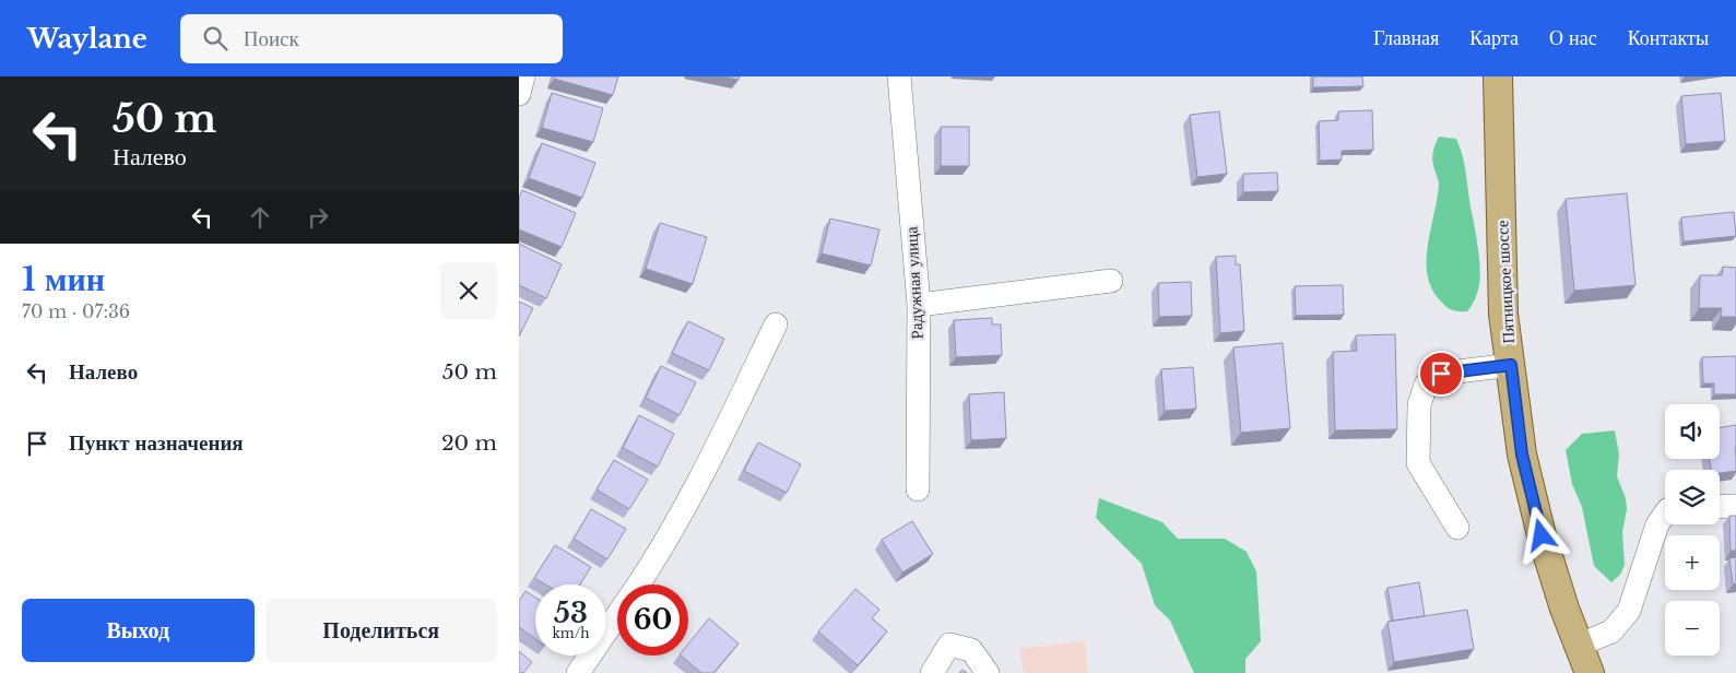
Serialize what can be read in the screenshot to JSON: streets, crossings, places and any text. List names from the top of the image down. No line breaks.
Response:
{"streets":{"main road":["Пятницкое шоссе"],"street":["Радужная улица"]},"page":{"header":"Waylane","search":"Поиск","nav":["Главная","Карта","О нас","Контакты"],"turn":["50 m","Налево"],"heading":["1 мин","70 m · 07:36"],"list":[{"name":"Налево","value":"50 m"},{"name":"Пункт назначения","value":"20 m"}],"map_buttons":["+","−"],"speed":"53 km/h","limit":"60","buttons":["Выход","Поделиться"]}}
